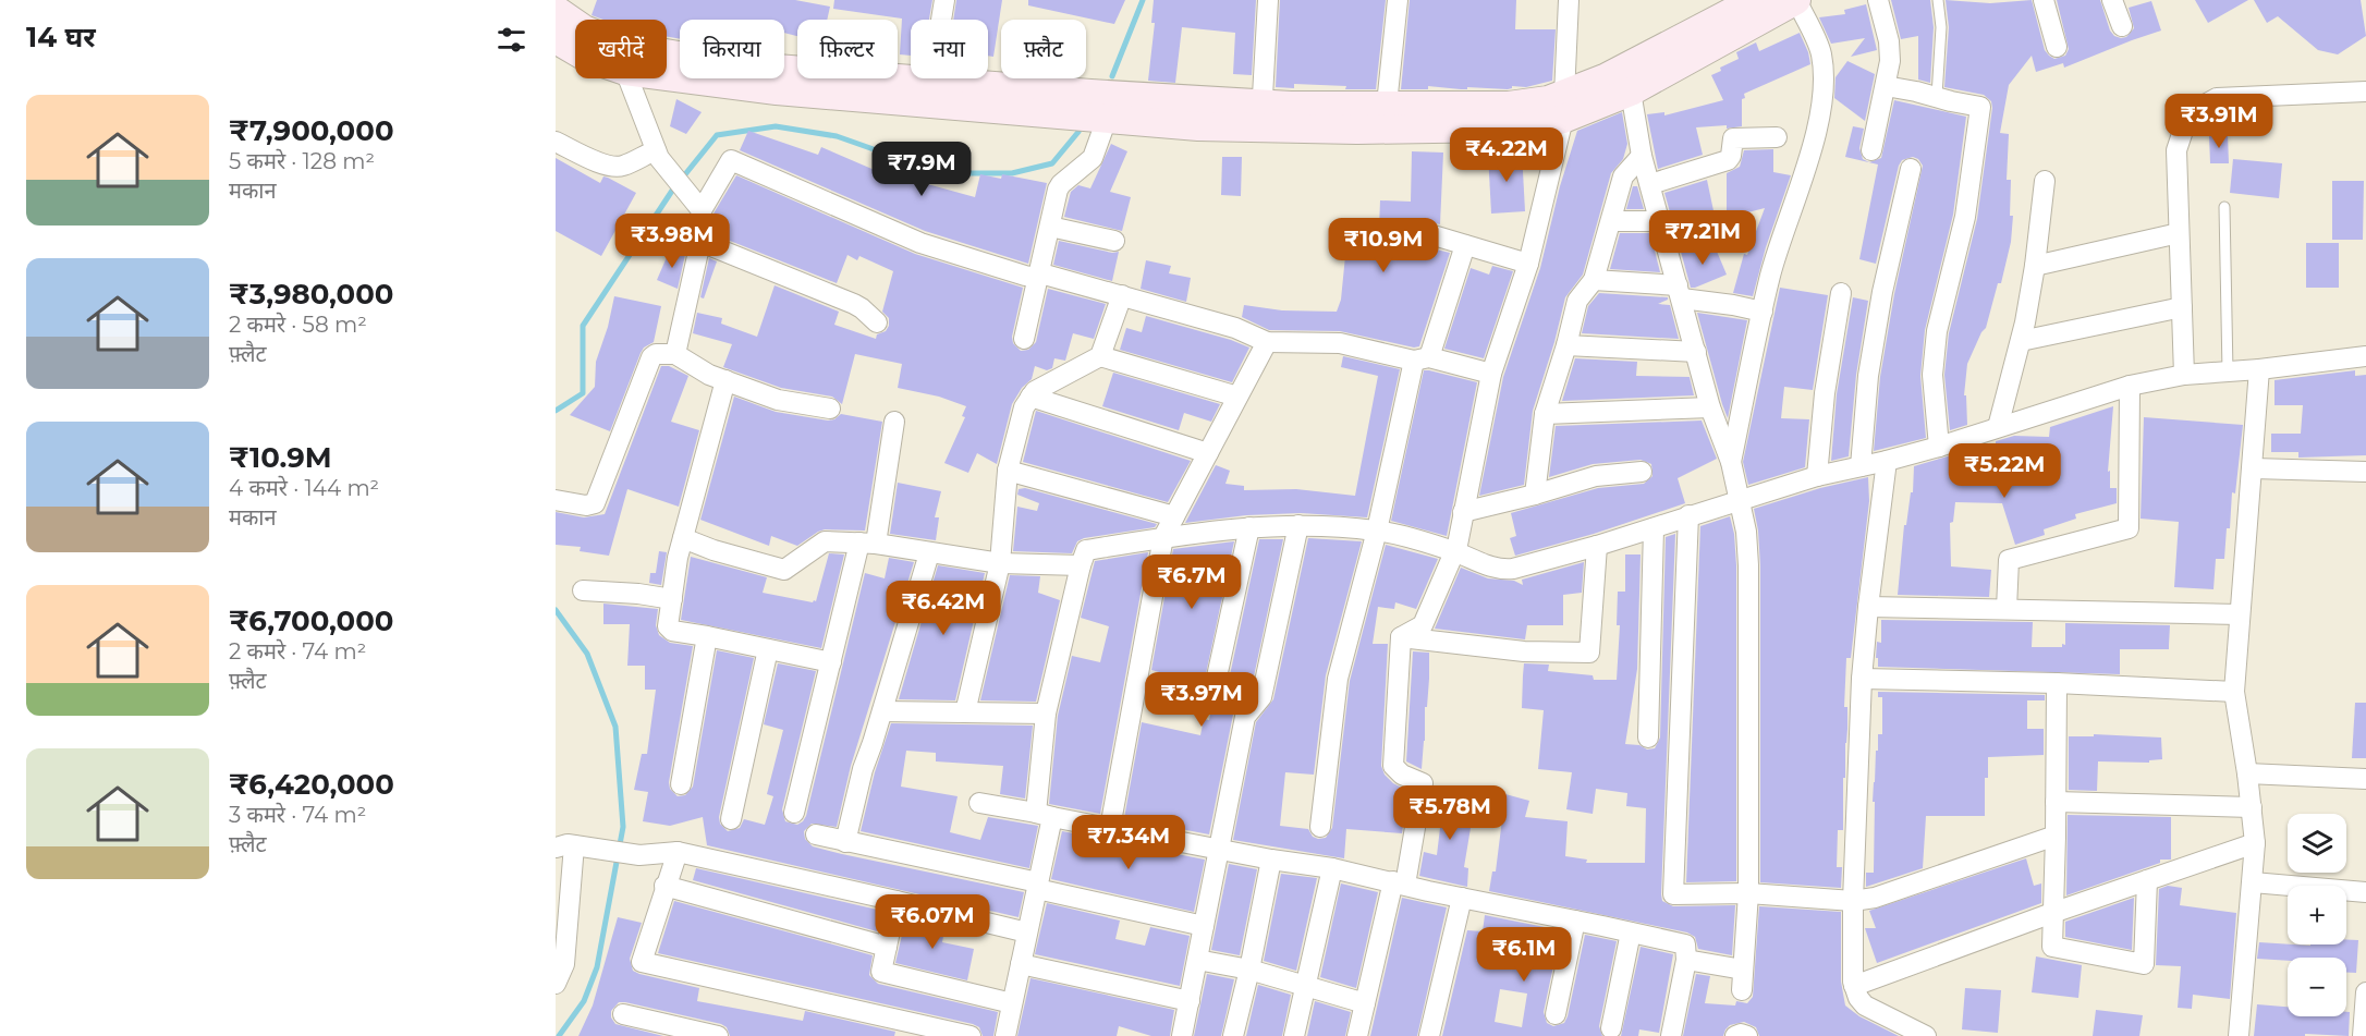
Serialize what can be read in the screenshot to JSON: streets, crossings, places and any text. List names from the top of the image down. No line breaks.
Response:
{"page":{"heading":"14 घर","chip":["खरीदें","किराया","फ़िल्टर","नया","फ़्लैट"],"list":[{"name":"₹7,900,000","note":"5 कमरे · 128 m² · मकान"},{"name":"₹3,980,000","note":"2 कमरे · 58 m² · फ़्लैट"},{"name":"₹10.9M","note":"4 कमरे · 144 m² · मकान"},{"name":"₹6,700,000","note":"2 कमरे · 74 m² · फ़्लैट"},{"name":"₹6,420,000","note":"3 कमरे · 74 m² · फ़्लैट"}],"price":["₹3.91M","₹4.22M","₹7.9M","₹7.21M","₹3.98M","₹10.9M","₹5.22M","₹6.7M","₹6.42M","₹3.97M","₹5.78M","₹7.34M","₹6.07M","₹6.1M"],"map_buttons":["+","−"]}}
